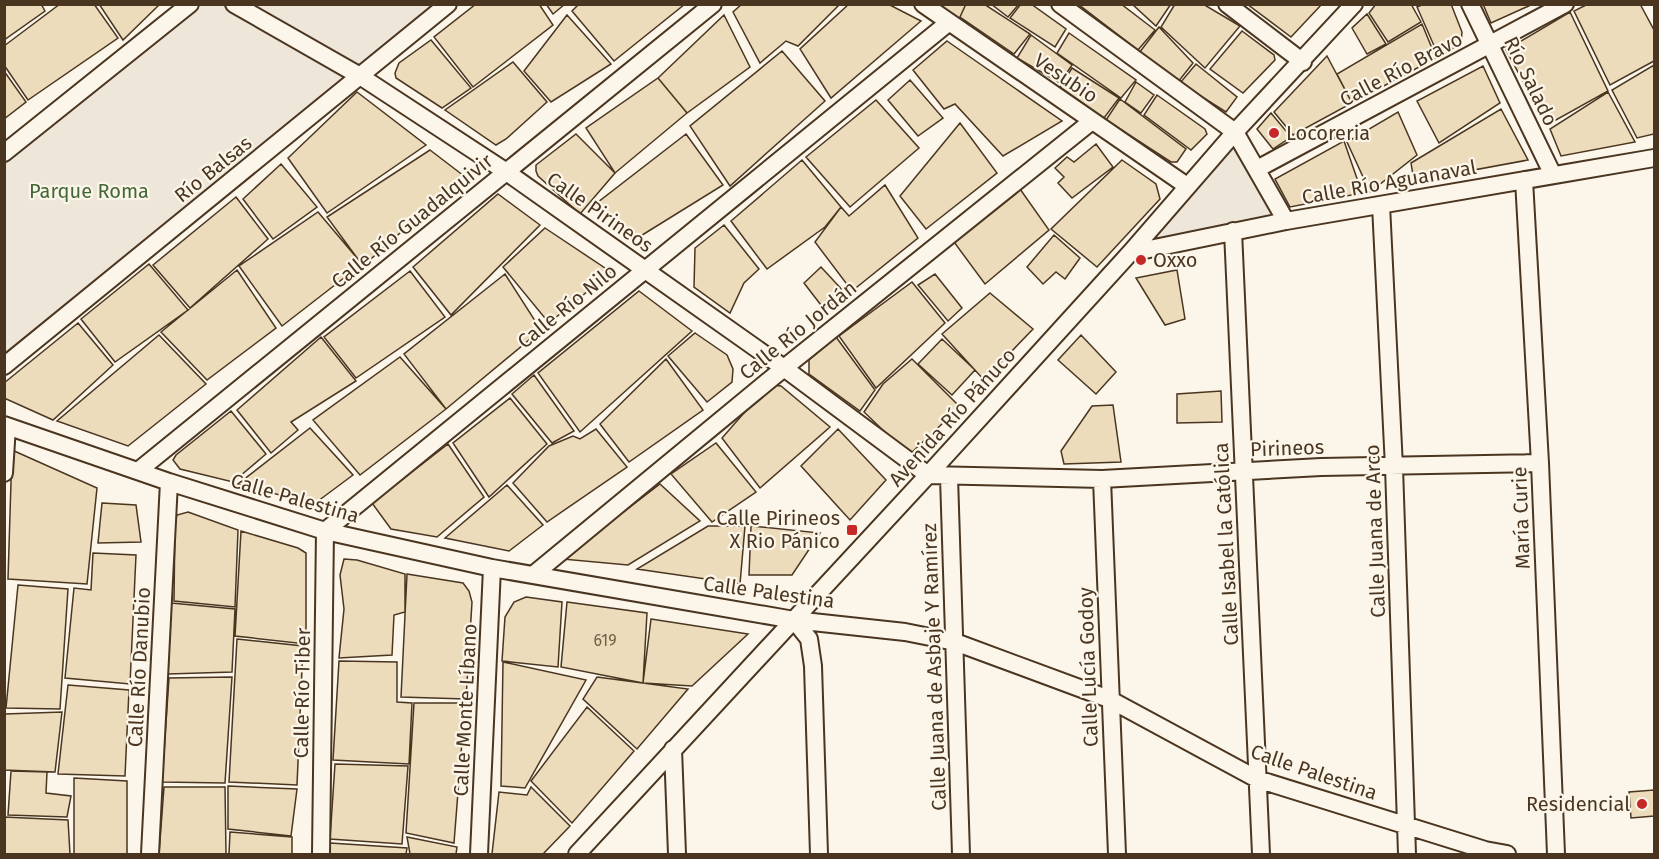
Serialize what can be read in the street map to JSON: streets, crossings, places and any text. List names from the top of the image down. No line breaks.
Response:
{"streets":{"street":["Calle Río Bravo","Vesubio","Río Salado","Río Balsas","Calle Río Aguanaval","Calle Pirineos","Calle Río Guadalquivir","Calle Río Nilo","Calle Río Jordán","Avenida Río Pánuco","Pirineos","Calle Palestina","María Curie","Calle Juana de Arco","Calle Isabel la Católica","Calle Río Danubio","Calle Juana de Asbaje Y Ramírez","Calle Lucía Godoy","Calle Río Tiber","Calle Monte Líbano"]},"crossings":[["Calle Río Bravo","Río Salado"],["Vesubio","Calle Río Nilo"],["Vesubio","Calle Río Jordán"],["Vesubio","Avenida Río Pánuco"],["Río Salado","Calle Río Aguanaval"],["Río Balsas","Calle Pirineos"],["Calle Río Aguanaval","Avenida Río Pánuco"],["Calle Río Aguanaval","María Curie"],["Calle Río Aguanaval","Calle Juana de Arco"],["Calle Río Aguanaval","Calle Isabel la Católica"],["Calle Pirineos","Calle Río Guadalquivir"],["Calle Pirineos","Calle Río Nilo"],["Calle Pirineos","Calle Río Jordán"],["Calle Pirineos","Avenida Río Pánuco"],["Calle Pirineos","Pirineos"],["Calle Río Guadalquivir","Calle Palestina"],["Calle Río Nilo","Calle Palestina"],["Calle Río Nilo","Calle Río Tiber"],["Calle Río Jordán","Calle Palestina"],["Avenida Río Pánuco","Pirineos"],["Avenida Río Pánuco","Calle Palestina"],["Pirineos","María Curie"],["Pirineos","Calle Juana de Arco"],["Pirineos","Calle Isabel la Católica"],["Pirineos","Calle Juana de Asbaje Y Ramírez"],["Pirineos","Calle Lucía Godoy"],["Calle Palestina","Calle Juana de Arco"],["Calle Palestina","Calle Isabel la Católica"],["Calle Palestina","Calle Río Danubio"],["Calle Palestina","Calle Juana de Asbaje Y Ramírez"],["Calle Palestina","Calle Lucía Godoy"],["Calle Palestina","Calle Río Tiber"],["Calle Palestina","Calle Monte Líbano"]],"parks":["Parque Roma"],"places":{"other":["Locoreria","Oxxo","Residencial"],"transit":["Calle Pirineos X Rio Pánico"]},"house_numbers":["619"]}
